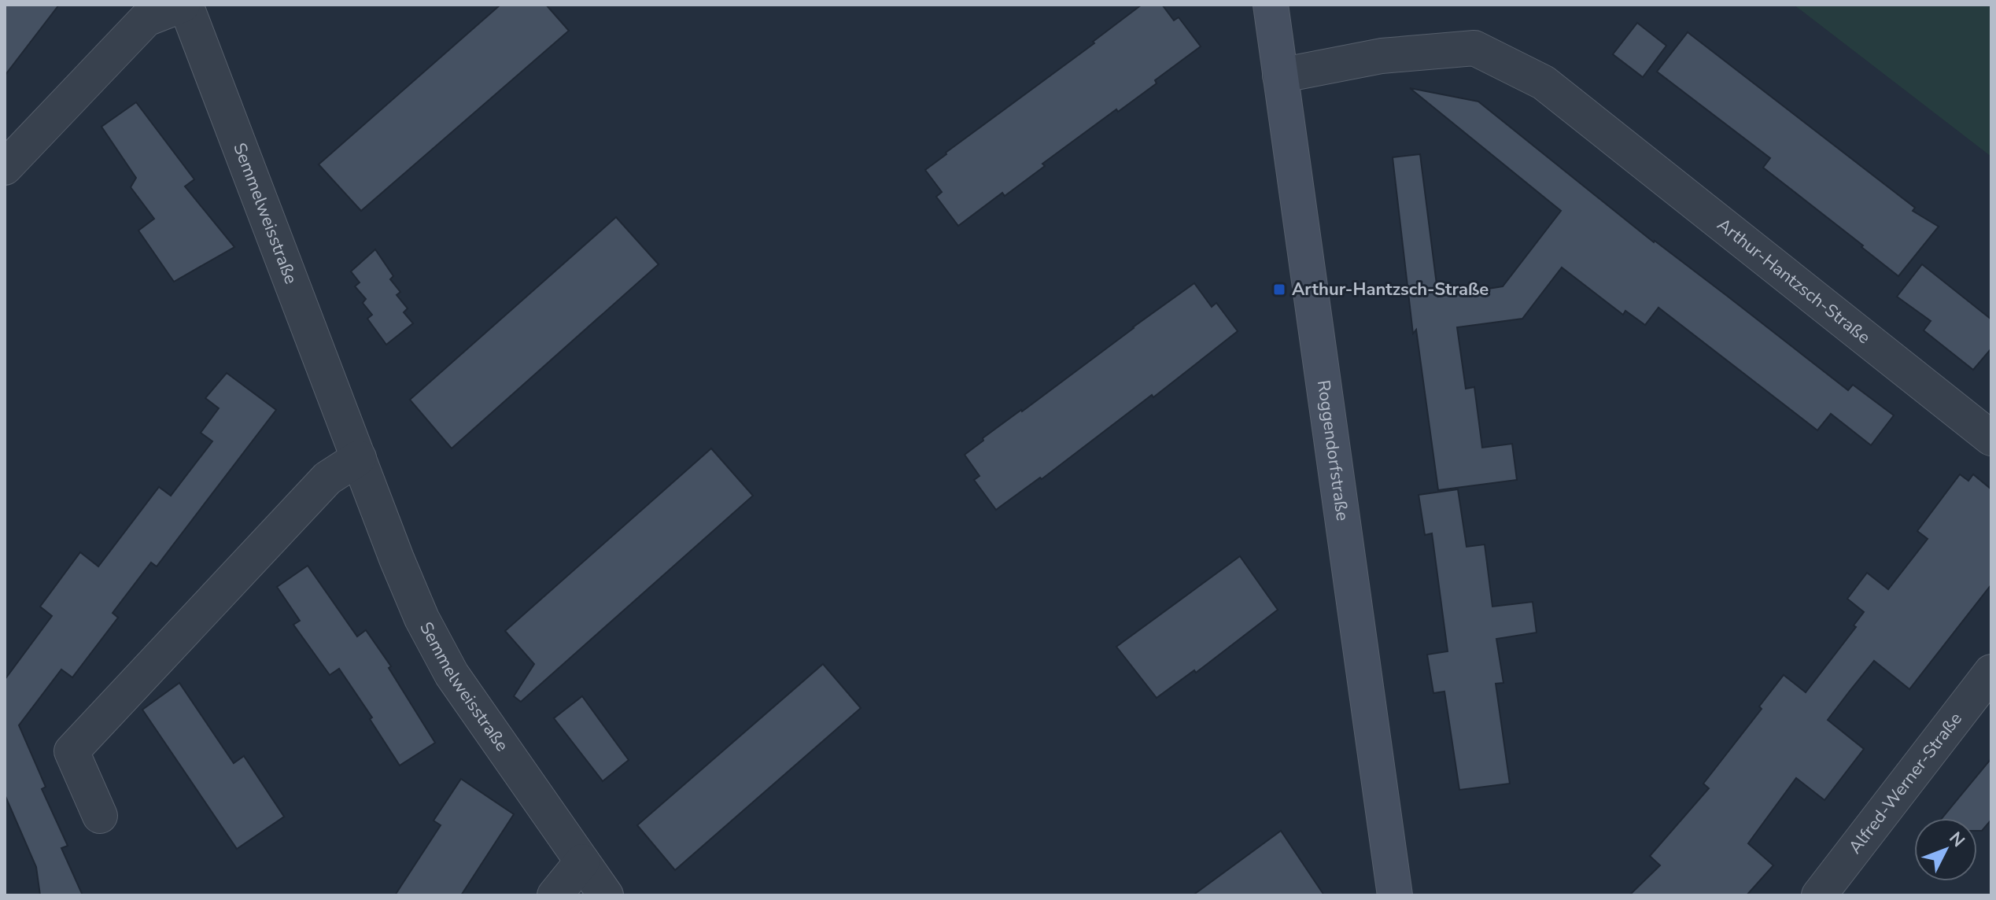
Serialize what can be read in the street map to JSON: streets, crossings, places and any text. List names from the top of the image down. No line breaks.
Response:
{"streets":{"street":["Semmelweisstraße","Arthur-Hantzsch-Straße","Roggendorfstraße","Alfred-Werner-Straße"]},"crossings":[["Arthur-Hantzsch-Straße","Roggendorfstraße"]],"places":{"transit":["Arthur-Hantzsch-Straße"]},"north":"top right"}
